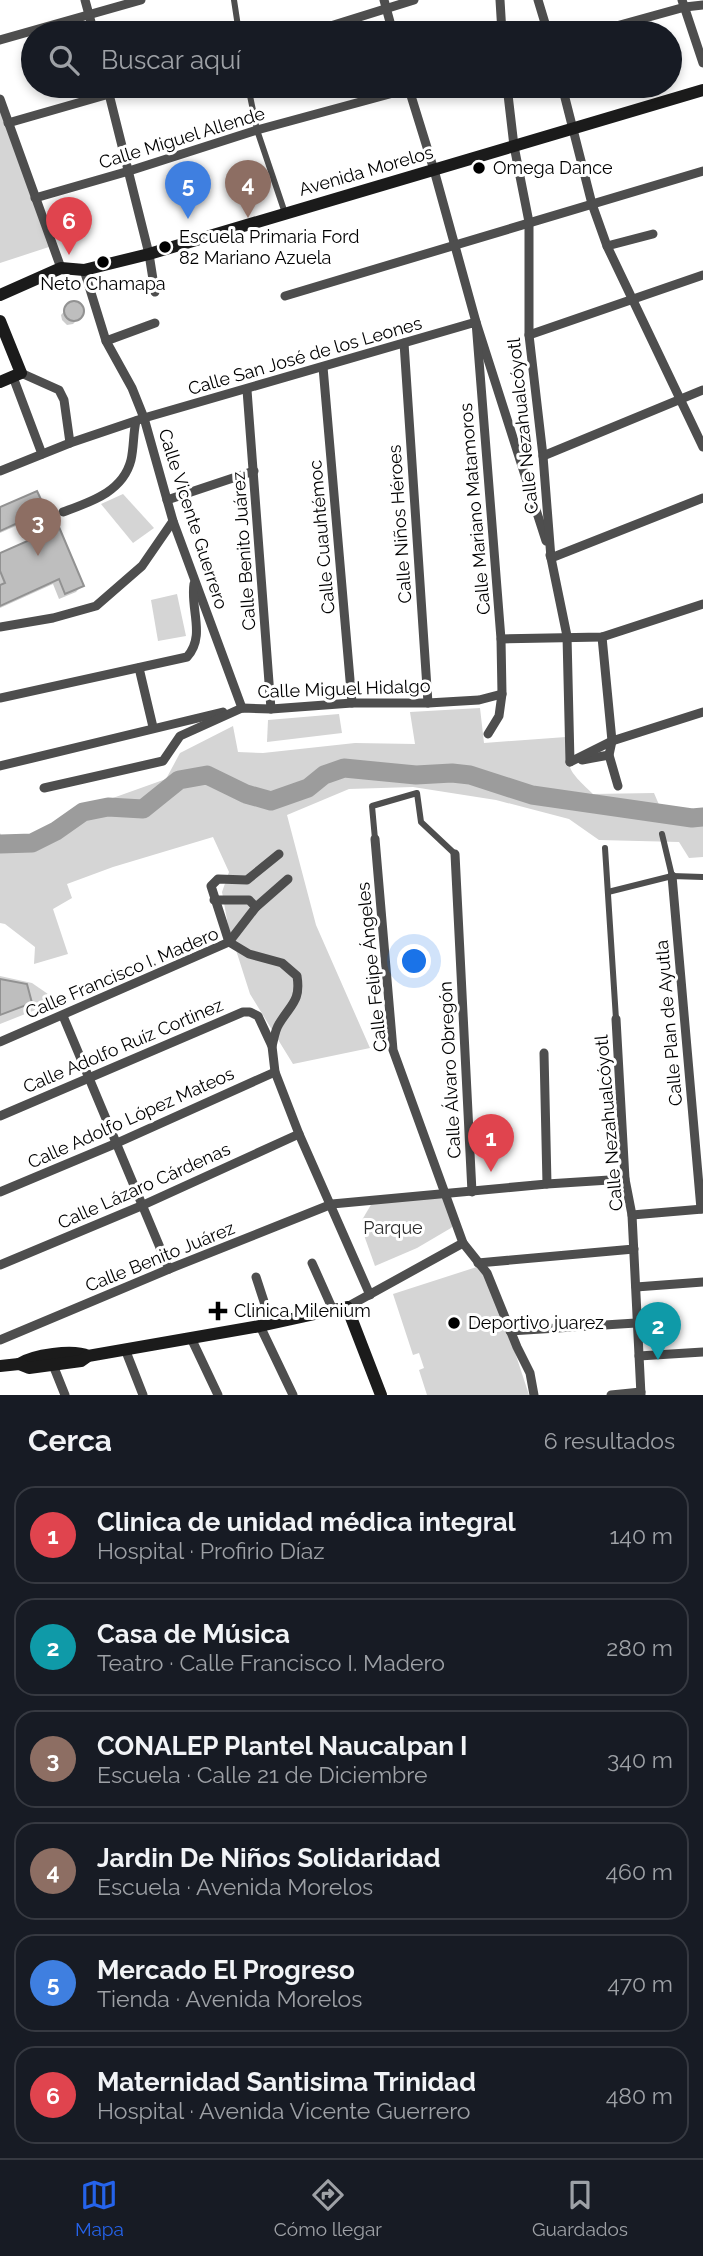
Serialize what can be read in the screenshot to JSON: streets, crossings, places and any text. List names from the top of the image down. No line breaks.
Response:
{"streets":{"main road":["Avenida Morelos"],"street":["Calle Miguel Allende","Calle San José de los Leones","Calle Nezahualcóyotl","Calle Mariano Matamoros","Calle Vicente Guerrero","Calle Niños Héroes","Calle Cuauhtémoc","Calle Benito Juárez","Calle Miguel Hidalgo","Calle Felipe Ángeles","Calle Francisco I. Madero","Calle Plan de Ayutla","Calle Adolfo Ruíz Cortinez","Calle Álvaro Obregón","Calle Adolfo López Mateos","Calle Lázaro Cárdenas"]},"crossings":[["Avenida Morelos","Calle Nezahualcóyotl"],["Avenida Morelos","Calle Vicente Guerrero"],["Calle San José de los Leones","Calle Mariano Matamoros"],["Calle San José de los Leones","Calle Vicente Guerrero"],["Calle San José de los Leones","Calle Niños Héroes"],["Calle San José de los Leones","Calle Cuauhtémoc"],["Calle San José de los Leones","Calle Benito Juárez"],["Calle Nezahualcóyotl","Calle Benito Juárez"],["Calle Mariano Matamoros","Calle Miguel Hidalgo"],["Calle Vicente Guerrero","Calle Miguel Hidalgo"],["Calle Niños Héroes","Calle Miguel Hidalgo"],["Calle Cuauhtémoc","Calle Miguel Hidalgo"],["Calle Benito Juárez","Calle Miguel Hidalgo"],["Calle Benito Juárez","Calle Felipe Ángeles"],["Calle Benito Juárez","Calle Álvaro Obregón"],["Calle Felipe Ángeles","Calle Álvaro Obregón"],["Calle Francisco I. Madero","Calle Adolfo Ruíz Cortinez"]],"parks":["Parque"],"places":{"other":["Omega Dance","Escuela Primaria Ford 82 Mariano Azuela","Neto Chamapa","Deportivo juarez"],"health":["Clinica Milenium"]},"page":{"search":"Buscar aquí","pins":["4","5","6","3","1","2"],"heading":["Cerca","6 resultados"],"list":[{"mark":"1","name":"Clinica de unidad médica integral","note":"Hospital · Profirio Díaz","value":"140 m"},{"mark":"2","name":"Casa de Música","note":"Teatro · Calle Francisco I. Madero","value":"280 m"},{"mark":"3","name":"CONALEP Plantel Naucalpan I","note":"Escuela · Calle 21 de Diciembre","value":"340 m"},{"mark":"4","name":"Jardin De Niños Solidaridad","note":"Escuela · Avenida Morelos","value":"460 m"},{"mark":"5","name":"Mercado El Progreso","note":"Tienda · Avenida Morelos","value":"470 m"},{"mark":"6","name":"Maternidad Santisima Trinidad","note":"Hospital · Avenida Vicente Guerrero","value":"480 m"}],"nav":["Mapa","Cómo llegar","Guardados"]}}
